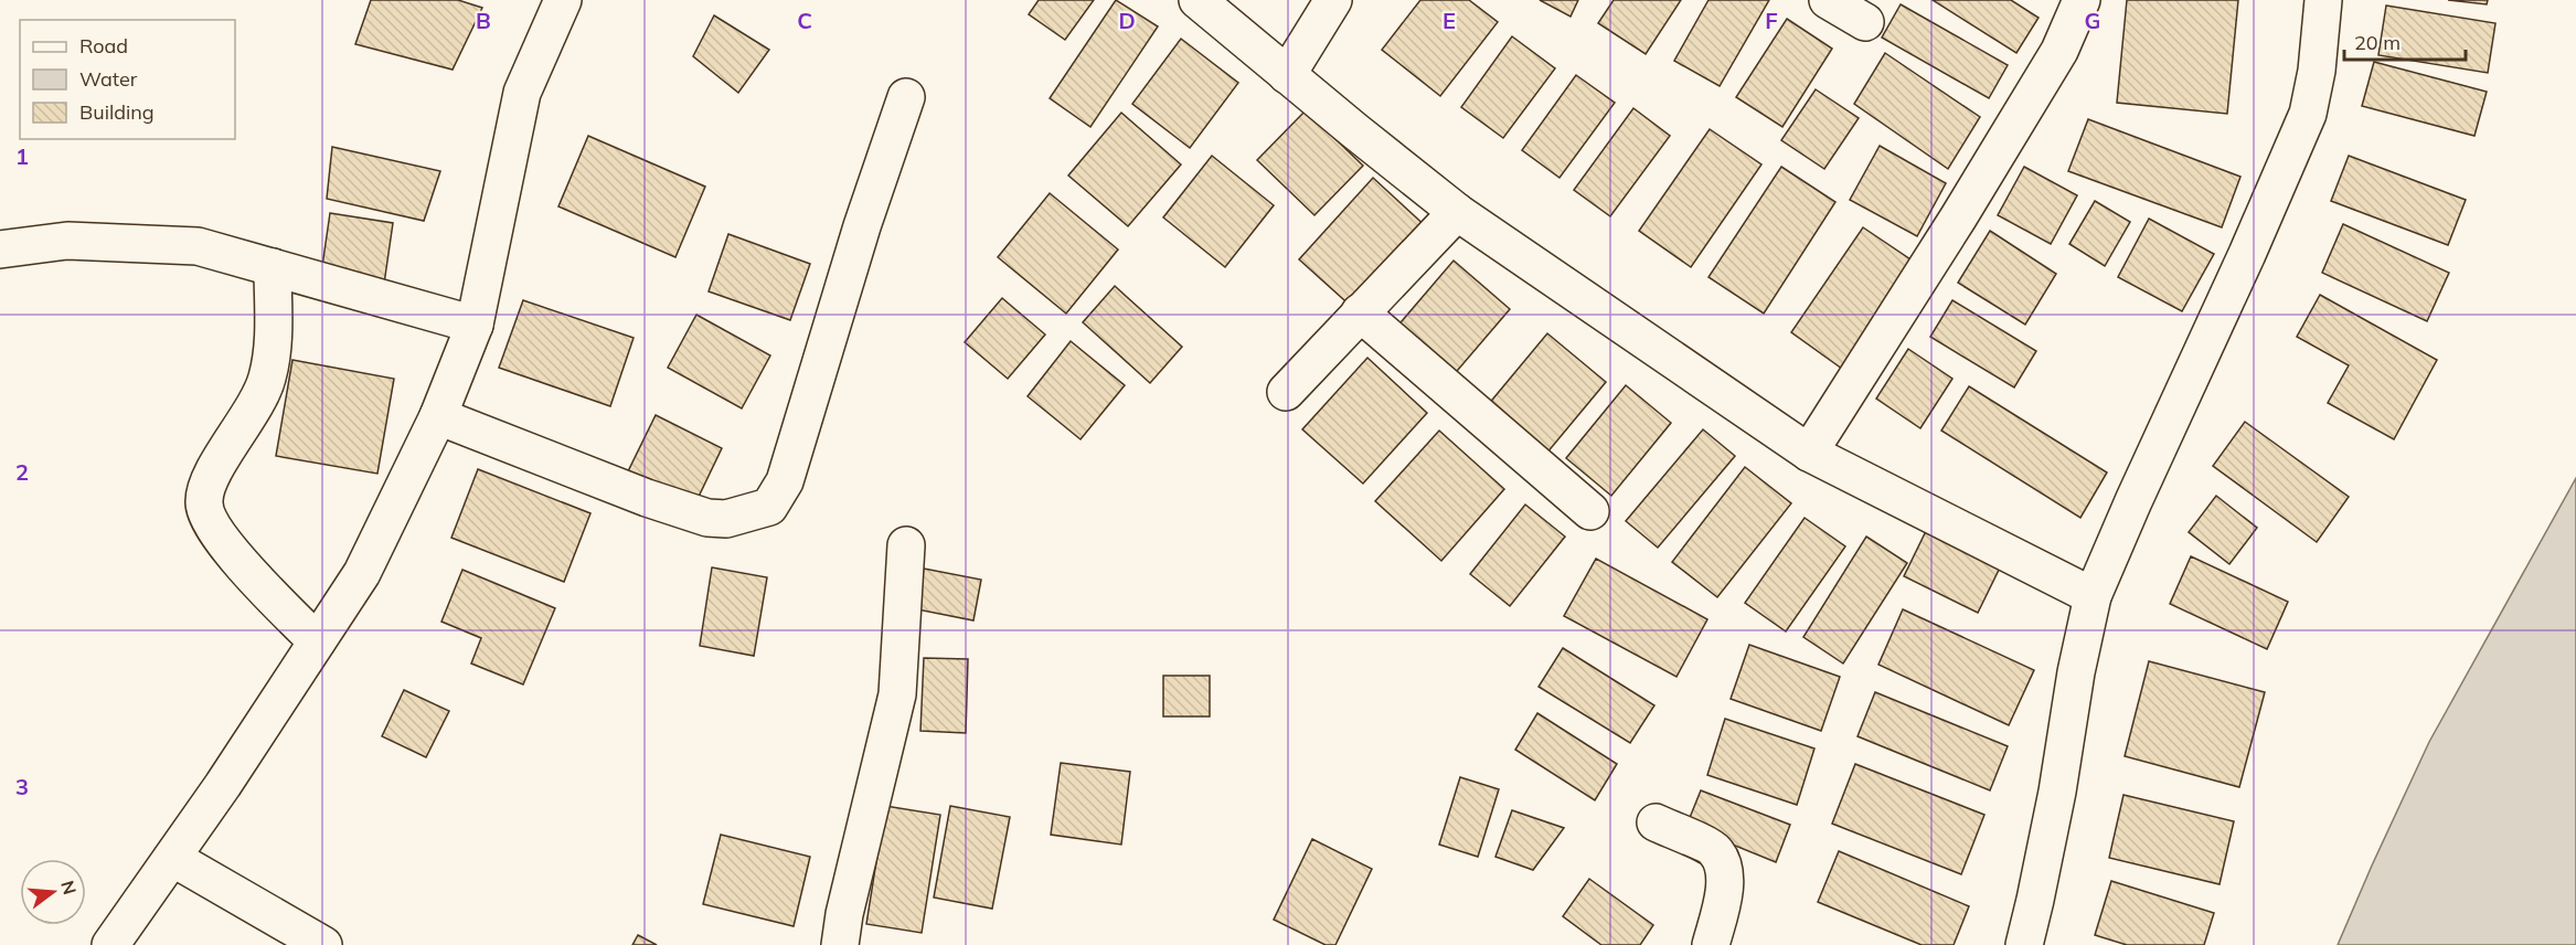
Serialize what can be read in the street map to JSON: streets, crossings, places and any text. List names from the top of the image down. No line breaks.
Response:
{"legend":["Road","Water","Building"],"scale_bar":"20 m","north":"right","grid":{"columns":["B","C","D","E","F","G"],"rows":["1","2","3"]}}
